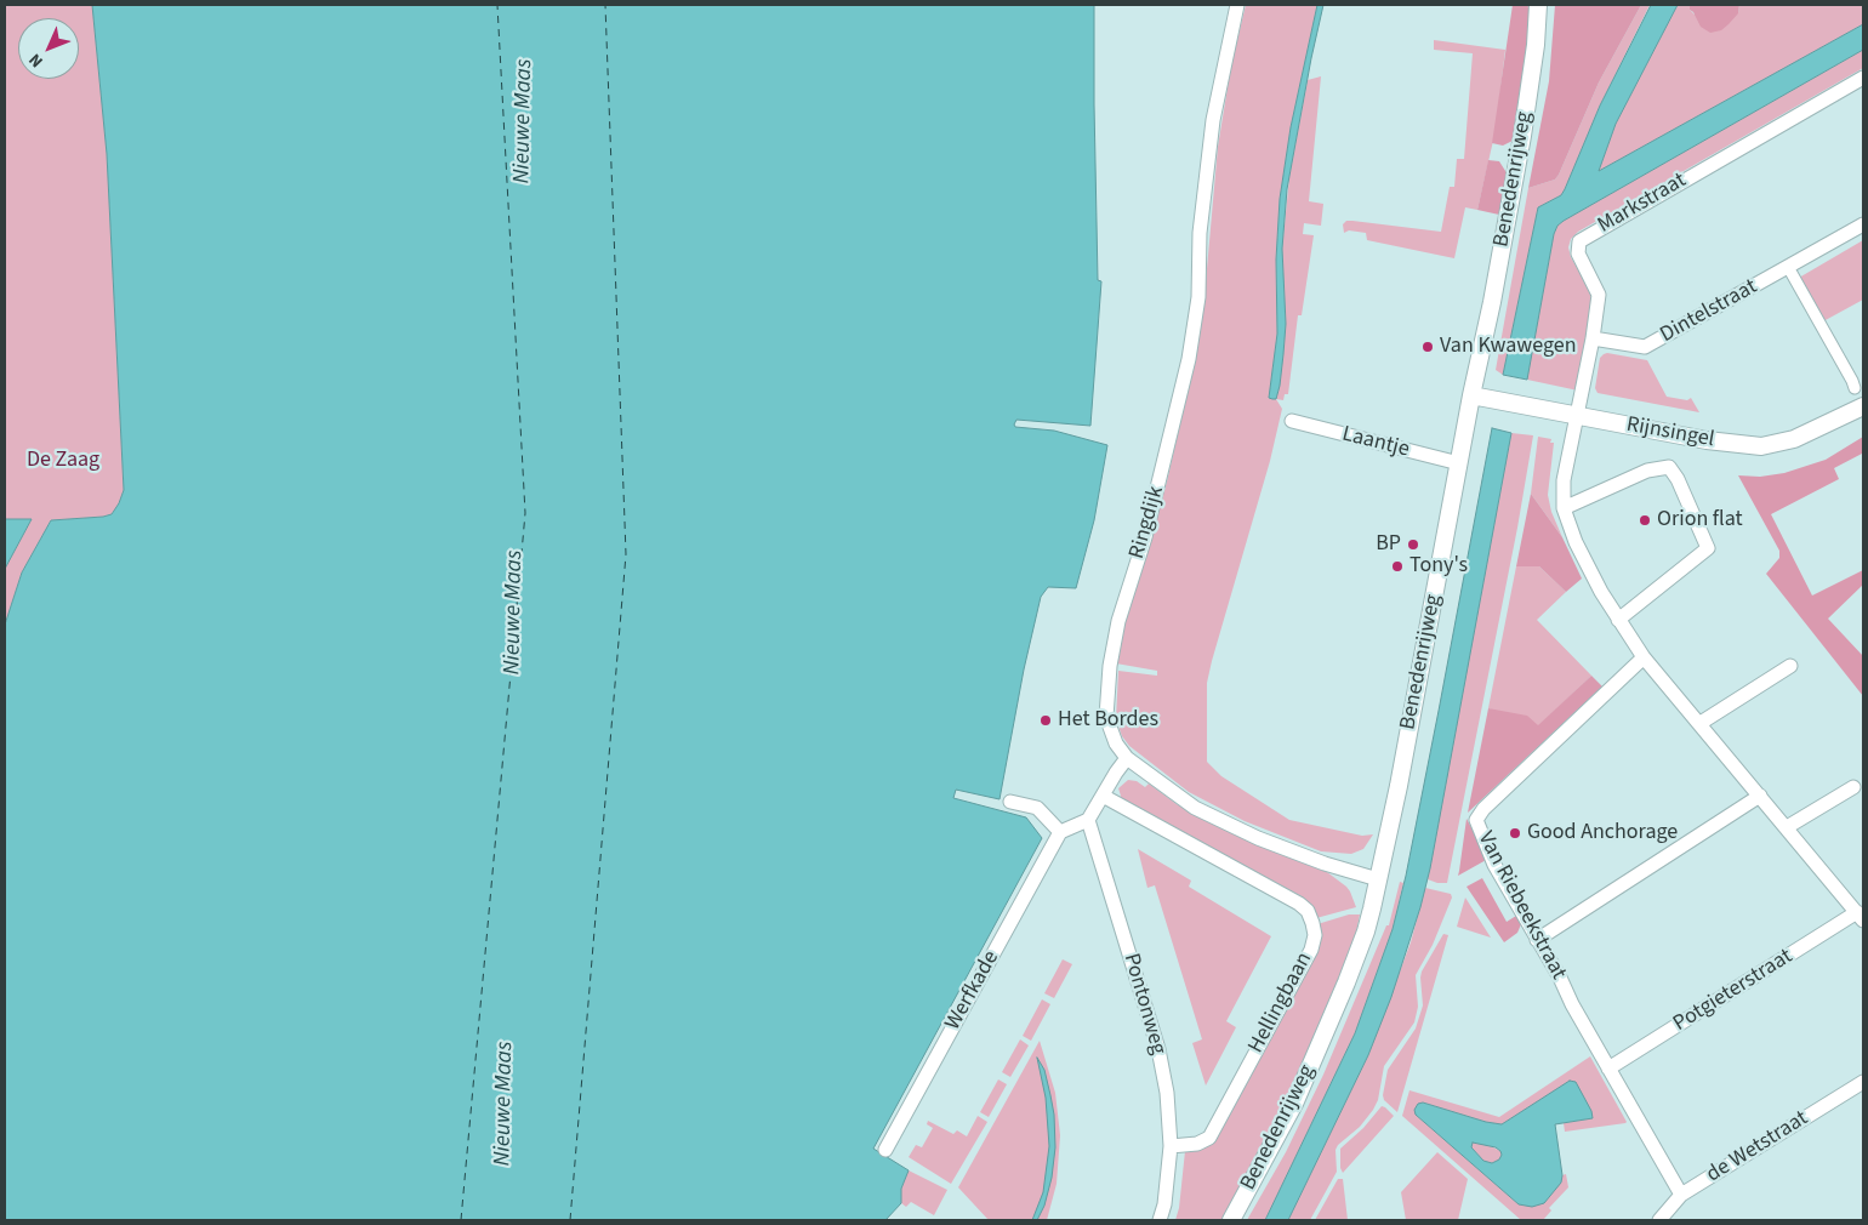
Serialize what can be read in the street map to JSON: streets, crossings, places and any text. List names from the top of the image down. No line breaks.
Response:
{"streets":{"street":["Benedenrijweg","Markstraat","Dintelstraat","Rijnsingel","Laantje","Ringdijk","Van Riebeekstraat","Werfkade","Potgieterstraat","Hellingbaan","Pontonweg","de Wetstraat"]},"crossings":[["Benedenrijweg","Rijnsingel"],["Benedenrijweg","Laantje"],["Benedenrijweg","Ringdijk"],["Markstraat","Dintelstraat"],["Markstraat","Rijnsingel"],["Van Riebeekstraat","Potgieterstraat"],["Van Riebeekstraat","de Wetstraat"],["Hellingbaan","Pontonweg"]],"water":["Nieuwe Maas"],"parks":["De Zaag"],"places":["Van Kwawegen","Orion flat","BP","Tony's","Het Bordes","Good Anchorage"],"north":"bottom left"}
